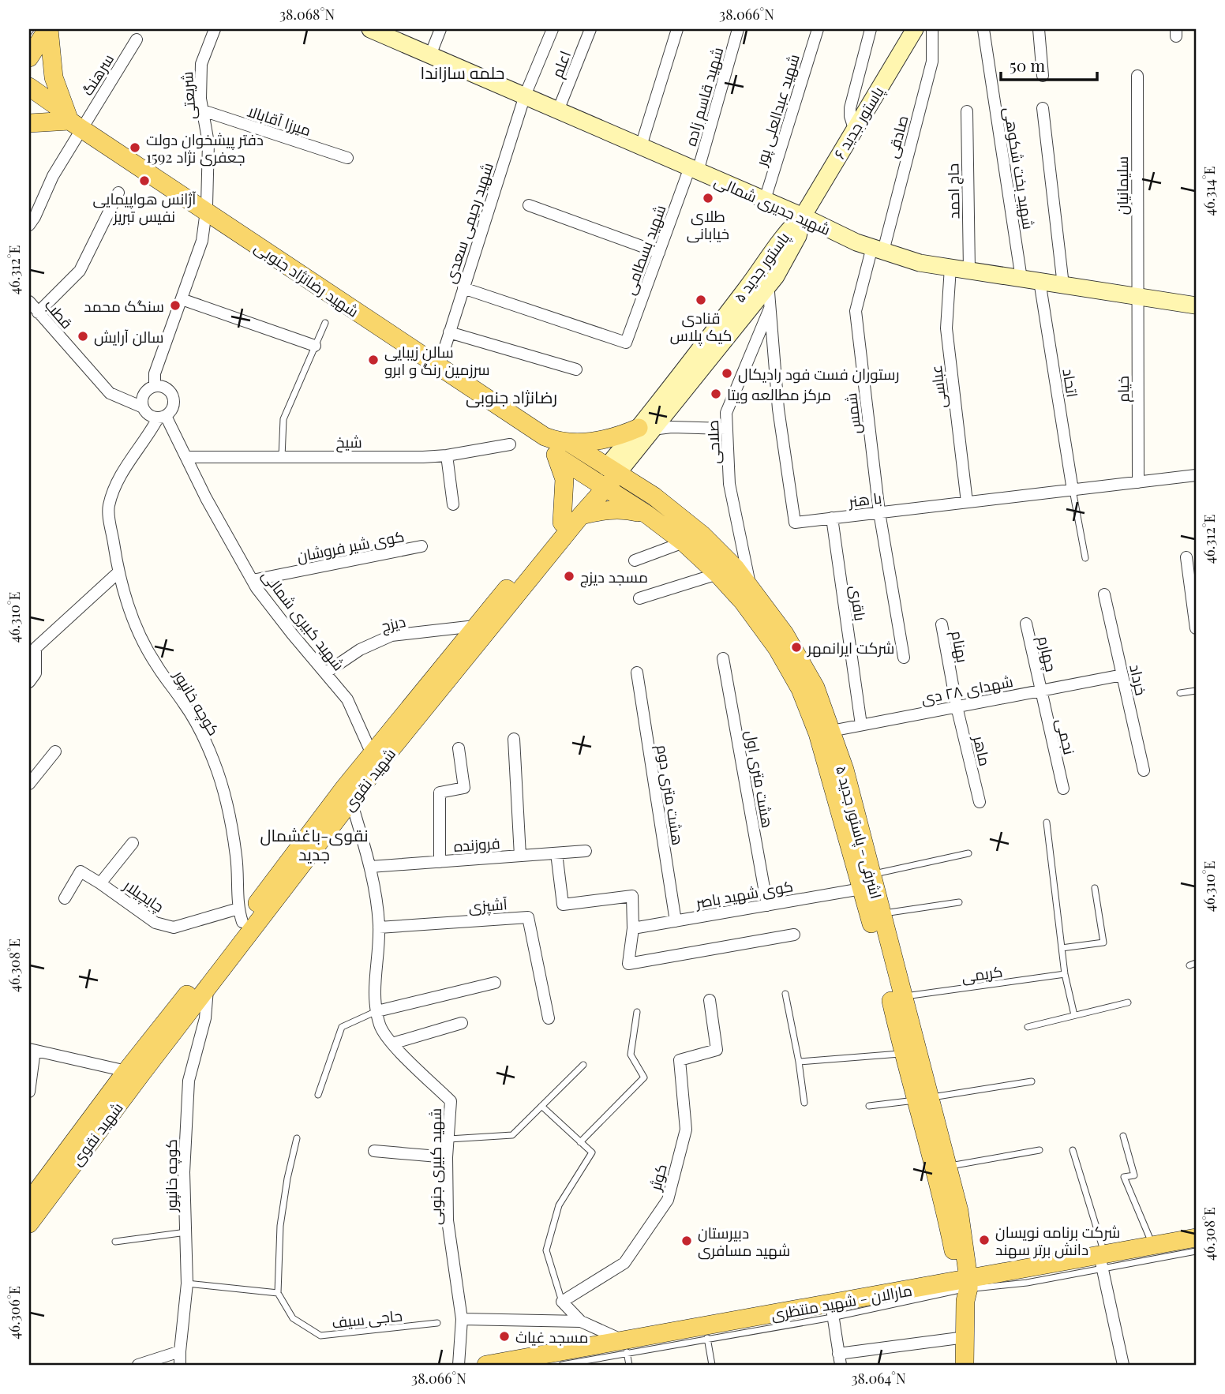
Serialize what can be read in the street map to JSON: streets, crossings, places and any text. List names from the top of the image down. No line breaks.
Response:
{"streets":{"main road":["پاستور جدید ۶","شهید جدیری شمالی","پاستور جدید ۵","شهید رضانژاد جنوبی","شهید نقوی","اشرفی - پاستور جدید ۵","مارالان - شهید منتظری"],"street":["اعلم","سرهنگ","شریعتی","شهید قاسم زاده","شهید عبدالعلی پور","میرزا آقابالا","صادقی","شهید بخت شکوهی","سلیمانیان","حاج احمد","شهید رحیمی سعدی","شهید بسطامی","قطب","اتحاد","عباسی","خیام","شمس","شیخ","صلاحی","با هنر","کوی شیر فروشان","باقری","شهید کبیری شمالی","دیزج","بهنام","چهارم","خرداد","شهدای ۲۸ دی","کوچه خانپور","نجمی","ماهر","هشت متری اول","هشت متری دوم","فروزنده","کوی شهید باصر","چایچیلار","آشپزی","شهید کبیری جنوبی","کوثر"],"lane":["کریمی","حاجی سیف"]},"crossings":[["اعلم","شهید جدیری شمالی"],["سرهنگ","شهید رضانژاد جنوبی"],["شریعتی","میرزا آقابالا"],["شریعتی","قطب"],["شریعتی","شهید کبیری شمالی"],["شریعتی","کوچه خانپور"],["شهید قاسم زاده","شهید جدیری شمالی"],["شهید قاسم زاده","شهید بسطامی"],["شهید عبدالعلی پور","شهید جدیری شمالی"],["پاستور جدید ۶","شهید جدیری شمالی"],["پاستور جدید ۶","پاستور جدید ۵"],["صادقی","شهید جدیری شمالی"],["صادقی","شمس"],["شهید بخت شکوهی","شهید جدیری شمالی"],["سلیمانیان","شهید جدیری شمالی"],["سلیمانیان","خیام"],["حاج احمد","شهید جدیری شمالی"],["شهید جدیری شمالی","شهید رحیمی سعدی"],["شهید جدیری شمالی","شهید بسطامی"],["شهید جدیری شمالی","پاستور جدید ۵"],["شهید جدیری شمالی","اتحاد"],["شهید جدیری شمالی","عباسی"],["شهید جدیری شمالی","خیام"],["شهید جدیری شمالی","شمس"],["شهید رحیمی سعدی","شهید بسطامی"],["پاستور جدید ۵","با هنر"],["پاستور جدید ۵","شهید نقوی"],["پاستور جدید ۵","اشرفی - پاستور جدید ۵"],["قطب","شهید کبیری شمالی"],["قطب","کوچه خانپور"],["اتحاد","با هنر"],["عباسی","با هنر"],["خیام","با هنر"],["شمس","با هنر"],["شیخ","شهید کبیری شمالی"],["صلاحی","با هنر"],["صلاحی","اشرفی - پاستور جدید ۵"],["با هنر","باقری"],["کوی شیر فروشان","شهید کبیری شمالی"],["باقری","شهدای ۲۸ دی"],["شهید کبیری شمالی","دیزج"],["شهید کبیری شمالی","کوچه خانپور"],["شهید کبیری شمالی","شهید نقوی"],["دیزج","شهید نقوی"],["بهنام","شهدای ۲۸ دی"],["بهنام","ماهر"],["چهارم","شهدای ۲۸ دی"],["چهارم","نجمی"],["خرداد","شهدای ۲۸ دی"],["شهدای ۲۸ دی","نجمی"],["شهدای ۲۸ دی","ماهر"],["شهدای ۲۸ دی","اشرفی - پاستور جدید ۵"],["کوچه خانپور","شهید نقوی"],["کوچه خانپور","چایچیلار"],["شهید نقوی","اشرفی - پاستور جدید ۵"],["شهید نقوی","چایچیلار"],["شهید نقوی","شهید کبیری جنوبی"],["هشت متری اول","کوی شهید باصر"],["هشت متری دوم","کوی شهید باصر"],["اشرفی - پاستور جدید ۵","کوی شهید باصر"],["اشرفی - پاستور جدید ۵","کریمی"],["اشرفی - پاستور جدید ۵","مارالان - شهید منتظری"],["فروزنده","شهید کبیری جنوبی"],["آشپزی","شهید کبیری جنوبی"]],"districts":["حلمه سازاندا","رضانژاد جنوبی","نقوی-باغشمال جدید"],"places":["دفتر پیشخوان دولت 1592 جعفری نژاد","آژانس هواپیمایی نفیس تبریز","طلای خیابانی","قنادی کیک پلاس","سنگک محمد","سالن آرایش","سالن زیبایی سرزمین رنگ و ابرو","رستوران فست فود رادیکال","مرکز مطالعه ویتا","مسجد دیزج","شرکت ایرانمهر","شرکت برنامه نویسان دانش برتر سهند","دبیرستان شهید مسافری","مسجد غیاث"],"scale_bar":"50 m","coordinates":["38.068°N","38.066°N","46.314°E","46.312°E","46.310°E","46.308°E","46.306°E","38.064°N"]}
